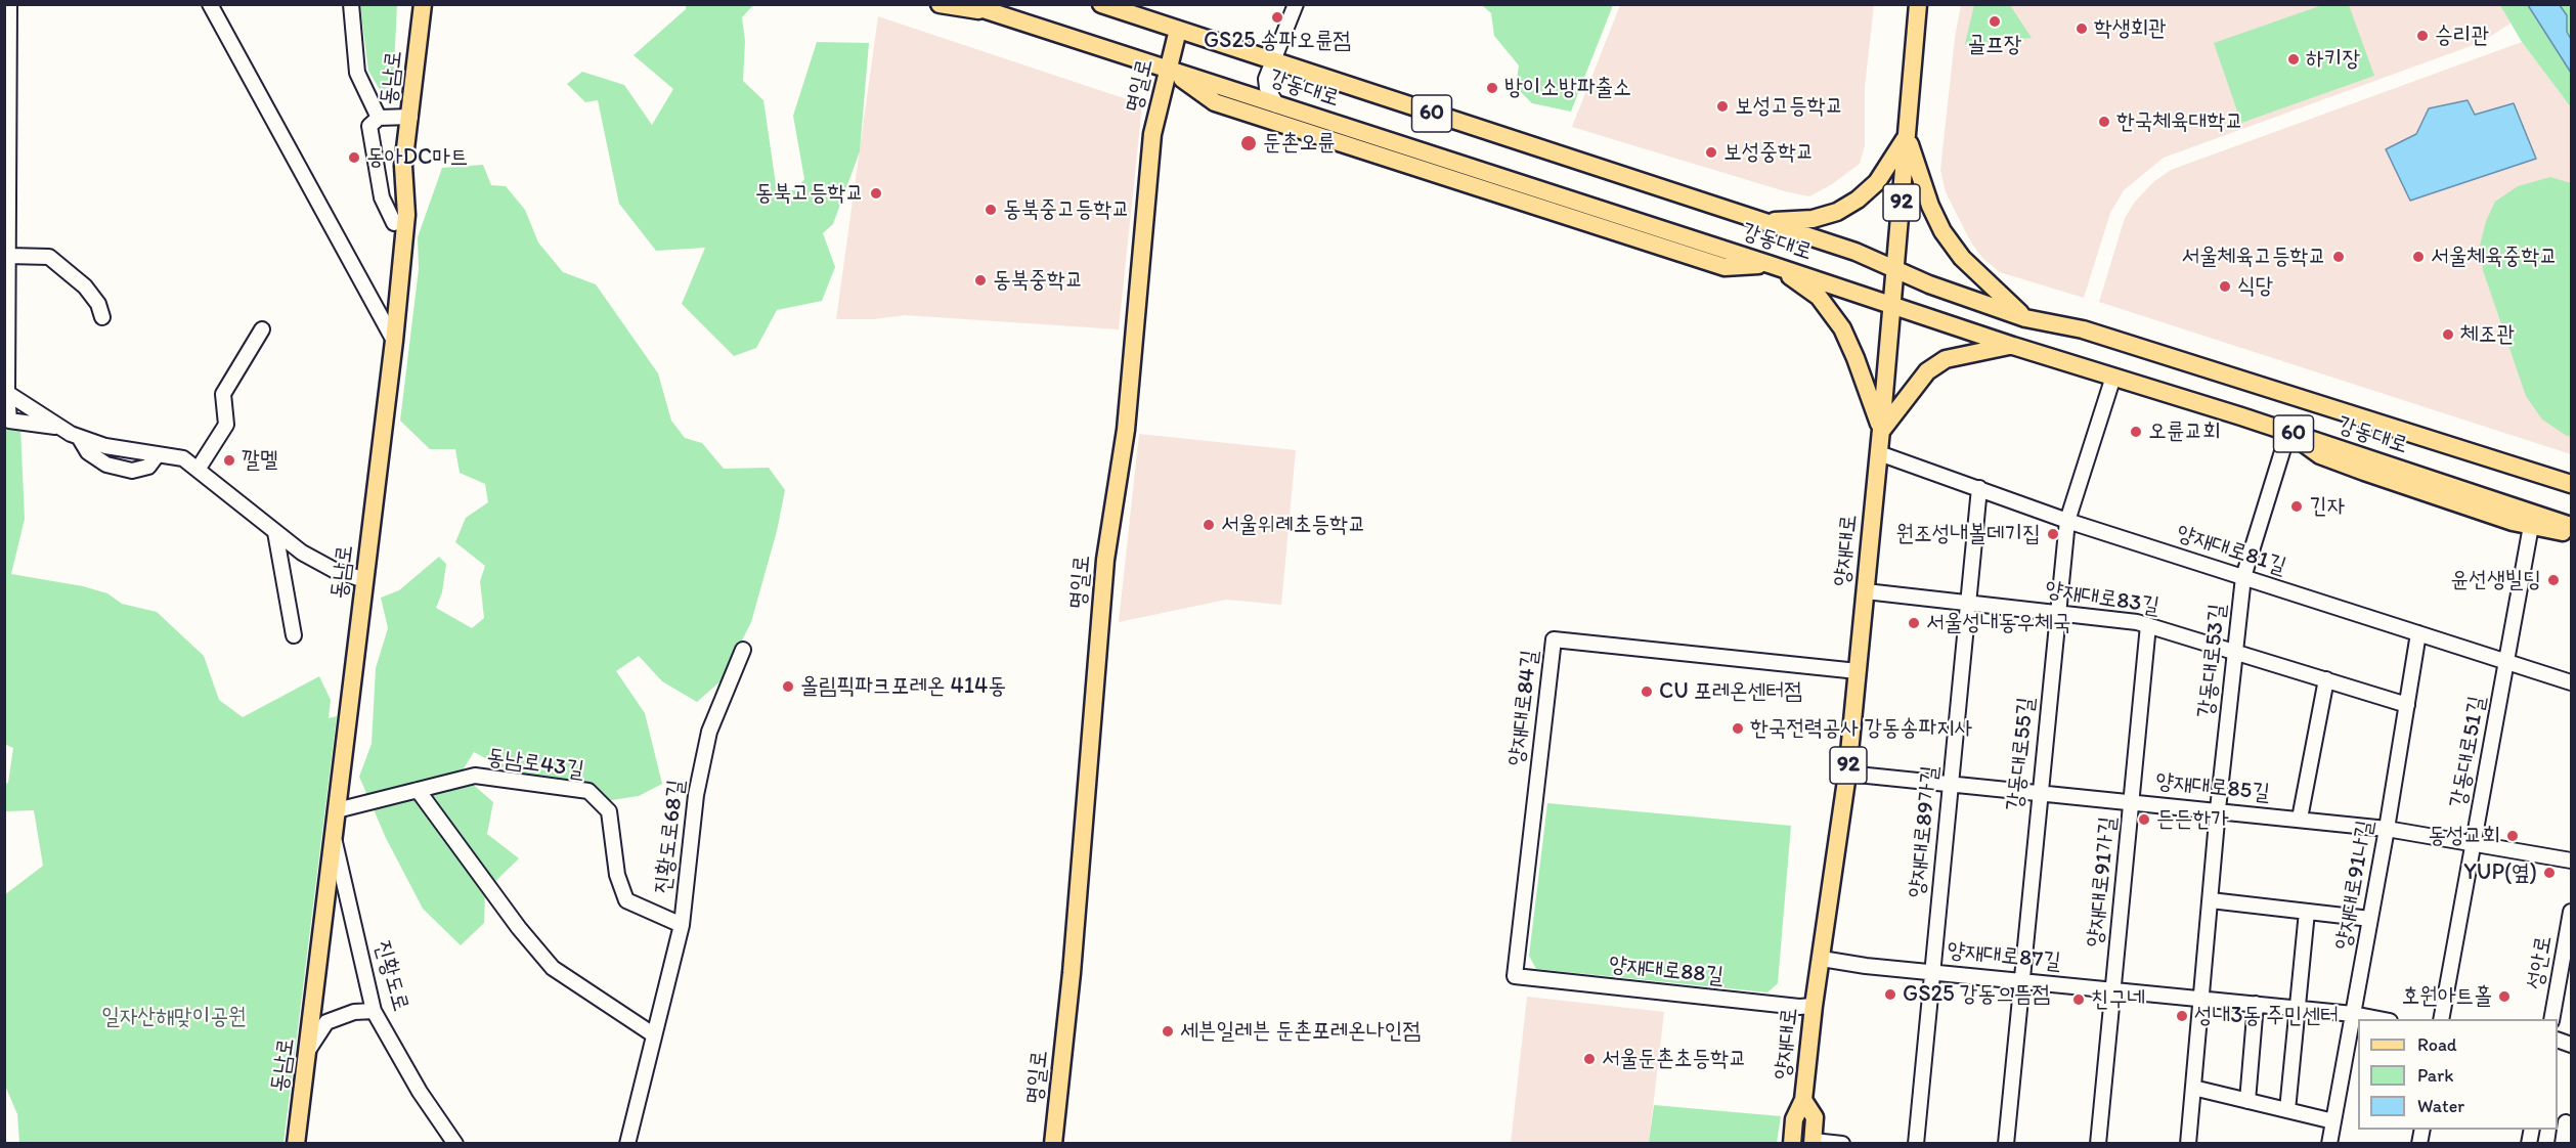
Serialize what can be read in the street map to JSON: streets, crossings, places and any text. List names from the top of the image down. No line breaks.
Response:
{"streets":{"main road":["동남로","명일로","강동대로","60","92","양재대로"],"street":["양재대로81길","양재대로83길","강동대로53길","양재대로84길","강동대로51길","강동대로55길","동남로43길","양재대로85길","양재대로89가길","진황도로68길","양재대로91가길","양재대로91나길","양재대로87길","성안로","양재대로88길","진황도로"]},"crossings":[["동남로","동남로43길"],["동남로","진황도로"],["명일로","강동대로"],["강동대로","양재대로"],["강동대로","강동대로53길"],["강동대로","강동대로55길"],["양재대로","양재대로81길"],["양재대로","양재대로83길"],["양재대로","양재대로84길"],["양재대로","양재대로85길"],["양재대로","양재대로87길"],["양재대로","양재대로88길"],["양재대로81길","강동대로53길"],["양재대로81길","강동대로51길"],["양재대로81길","강동대로55길"],["양재대로81길","양재대로89가길"],["양재대로81길","양재대로91나길"],["양재대로83길","강동대로53길"],["양재대로83길","강동대로55길"],["양재대로83길","양재대로89가길"],["양재대로83길","양재대로91가길"],["양재대로83길","양재대로91나길"],["강동대로53길","양재대로85길"],["강동대로53길","양재대로87길"],["양재대로84길","양재대로88길"],["강동대로51길","양재대로85길"],["강동대로55길","양재대로85길"],["강동대로55길","양재대로87길"],["동남로43길","진황도로68길"],["양재대로85길","양재대로89가길"],["양재대로85길","양재대로91가길"],["양재대로85길","양재대로91나길"],["양재대로89가길","양재대로87길"],["양재대로91가길","양재대로87길"],["양재대로91나길","양재대로87길"]],"parks":["일자산해맞이공원"],"places":["GS25 송파오륜점","골프장","학생회관","승리관","하키장","방이소방파출소","보성고등학교","한국체육대학교","둔촌오륜","보성중학교","동아DC마트","동북고등학교","동북중고등학교","서울체육고등학교","서울체육중학교","동북중학교","식당","체조관","오륜교회","깔멜","긴자","서울위례초등학교","원조성내볼데기집","윤선생빌딩","서울성내동우체국","올림픽파크포레온 414동","CU 포레온센터점","한국전력공사 강동송파지사","든든한가","동성교회","YUP(옆)","GS25 강동으뜸점","호원아트홀","친구네","성내3동 주민센터","세븐일레븐 둔촌포레온나인점","서울둔촌초등학교"],"legend":["Road","Park","Water"]}
